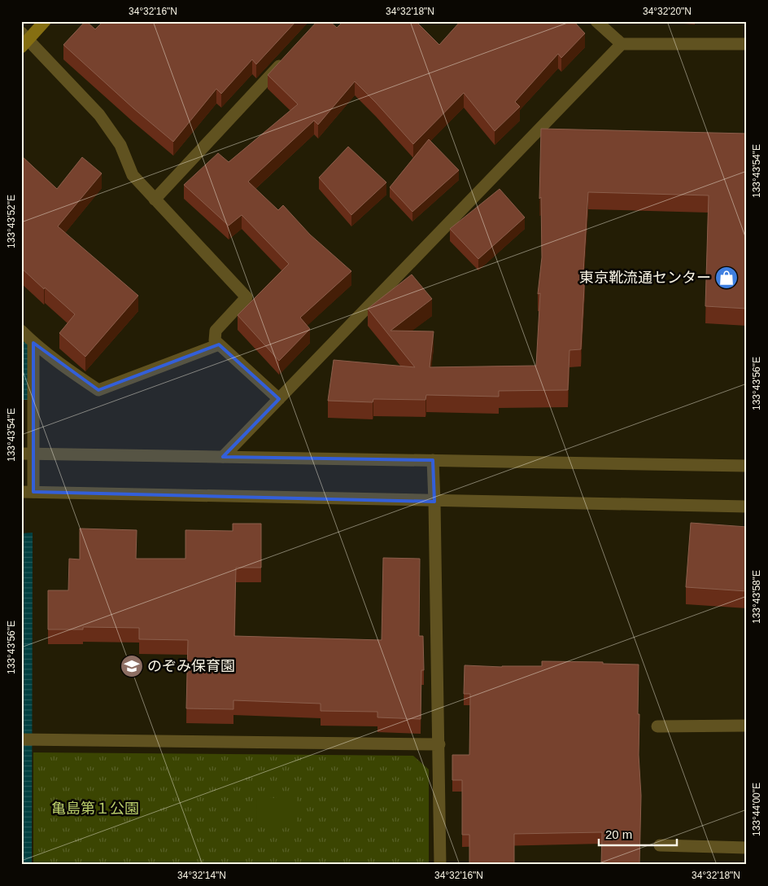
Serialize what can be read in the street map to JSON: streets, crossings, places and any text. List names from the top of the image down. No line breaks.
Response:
{"parks":["亀島第１公園"],"places":{"shop":["東京靴流通センター"],"school or university":["のぞみ保育園"]},"scale_bar":"20 m","coordinates":["34°32'16\"N","34°32'18\"N","34°32'20\"N","133°43'54\"E","133°43'52\"E","133°43'56\"E","133°43'58\"E","133°44'00\"E","34°32'14\"N"]}
